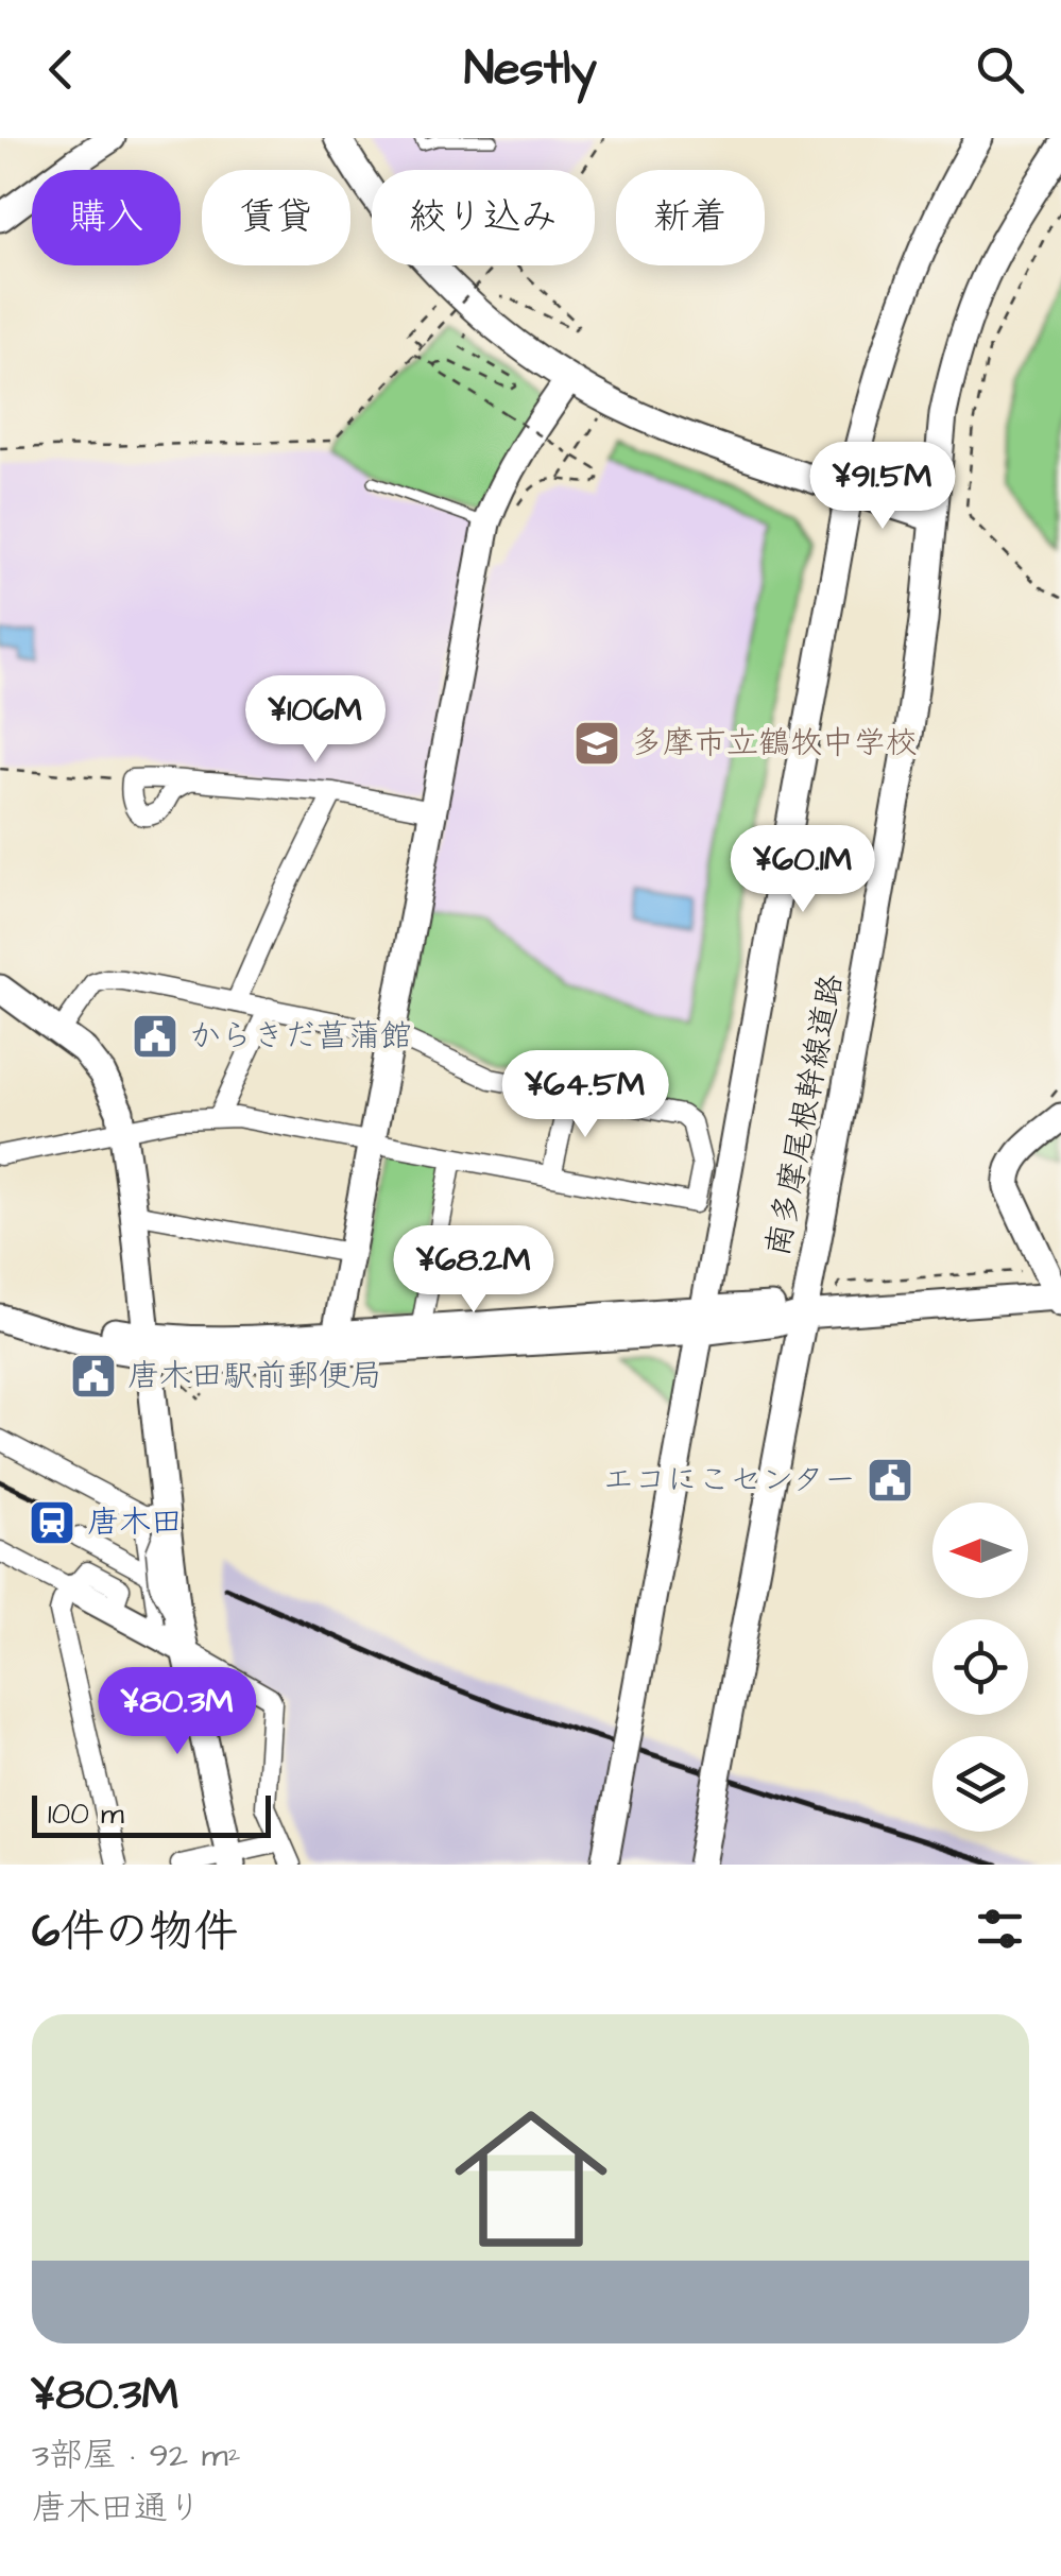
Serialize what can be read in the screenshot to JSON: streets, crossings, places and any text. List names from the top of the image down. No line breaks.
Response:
{"streets":{"main road":["南多摩尾根幹線道路"]},"places":{"school or university":["多摩市立鶴牧中学校"],"public building":["からきだ菖蒲館","唐木田駅前郵便局","エコにこセンター"],"station":["唐木田"]},"scale_bar":"100 m","north":"left","page":{"header":"Nestly","chip":["購入","賃貸","絞り込み","新着"],"price":["¥91.5M","¥106M","¥60.1M","¥64.5M","¥68.2M","¥80.3M"],"scale":"100 m","heading":"6件の物件","list":[{"name":"¥80.3M","note":"3部屋 · 92 m² · 唐木田通り"}]}}
